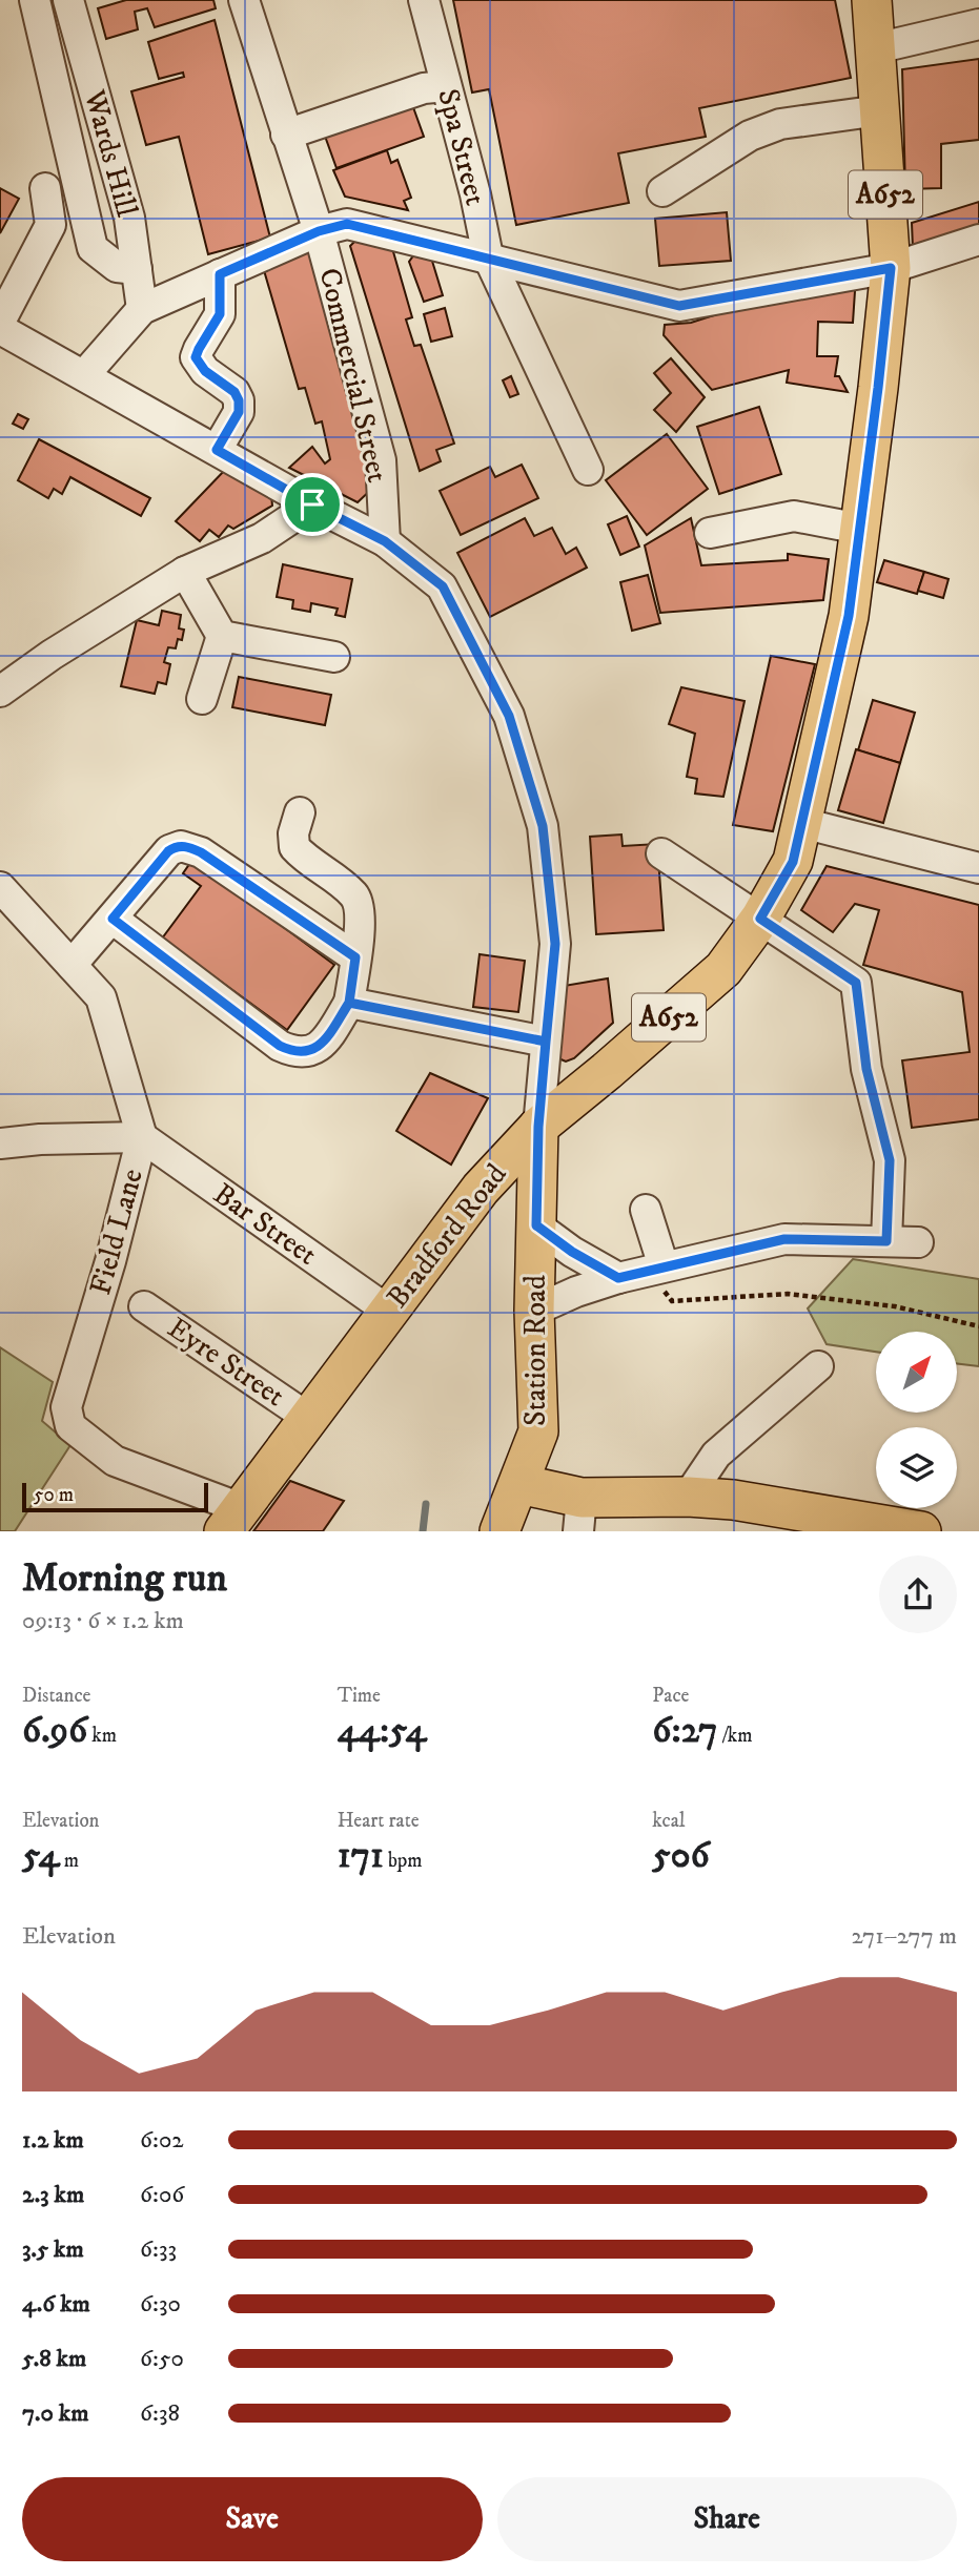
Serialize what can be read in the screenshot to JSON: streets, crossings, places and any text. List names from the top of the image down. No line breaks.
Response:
{"streets":{"main road":["A652","Bradford Road","Station Road"],"street":["Spa Street","Wards Hill","Commercial Street","Bar Street","Field Lane","Eyre Street"]},"crossings":[["Bar Street","Field Lane"],["Bar Street","Bradford Road"],["Field Lane","Bradford Road"],["Bradford Road","Station Road"],["Bradford Road","Eyre Street"]],"scale_bar":"50 m","north":"top right","page":{"scale":"50 m","heading":["Morning run","09:13 · 6 × 1.2 km"],"stats":[["Distance","6.96 km"],["Time","44:54"],["Pace","6:27 /km"],["Elevation","54 m"],["Heart rate","171 bpm"],["kcal","506"]],"chart":["Elevation","271–277 m"],"list":[{"name":"1.2 km","note":"6:02"},{"name":"2.3 km","note":"6:06"},{"name":"3.5 km","note":"6:33"},{"name":"4.6 km","note":"6:30"},{"name":"5.8 km","note":"6:50"},{"name":"7.0 km","note":"6:38"}],"buttons":["Save","Share"]}}
